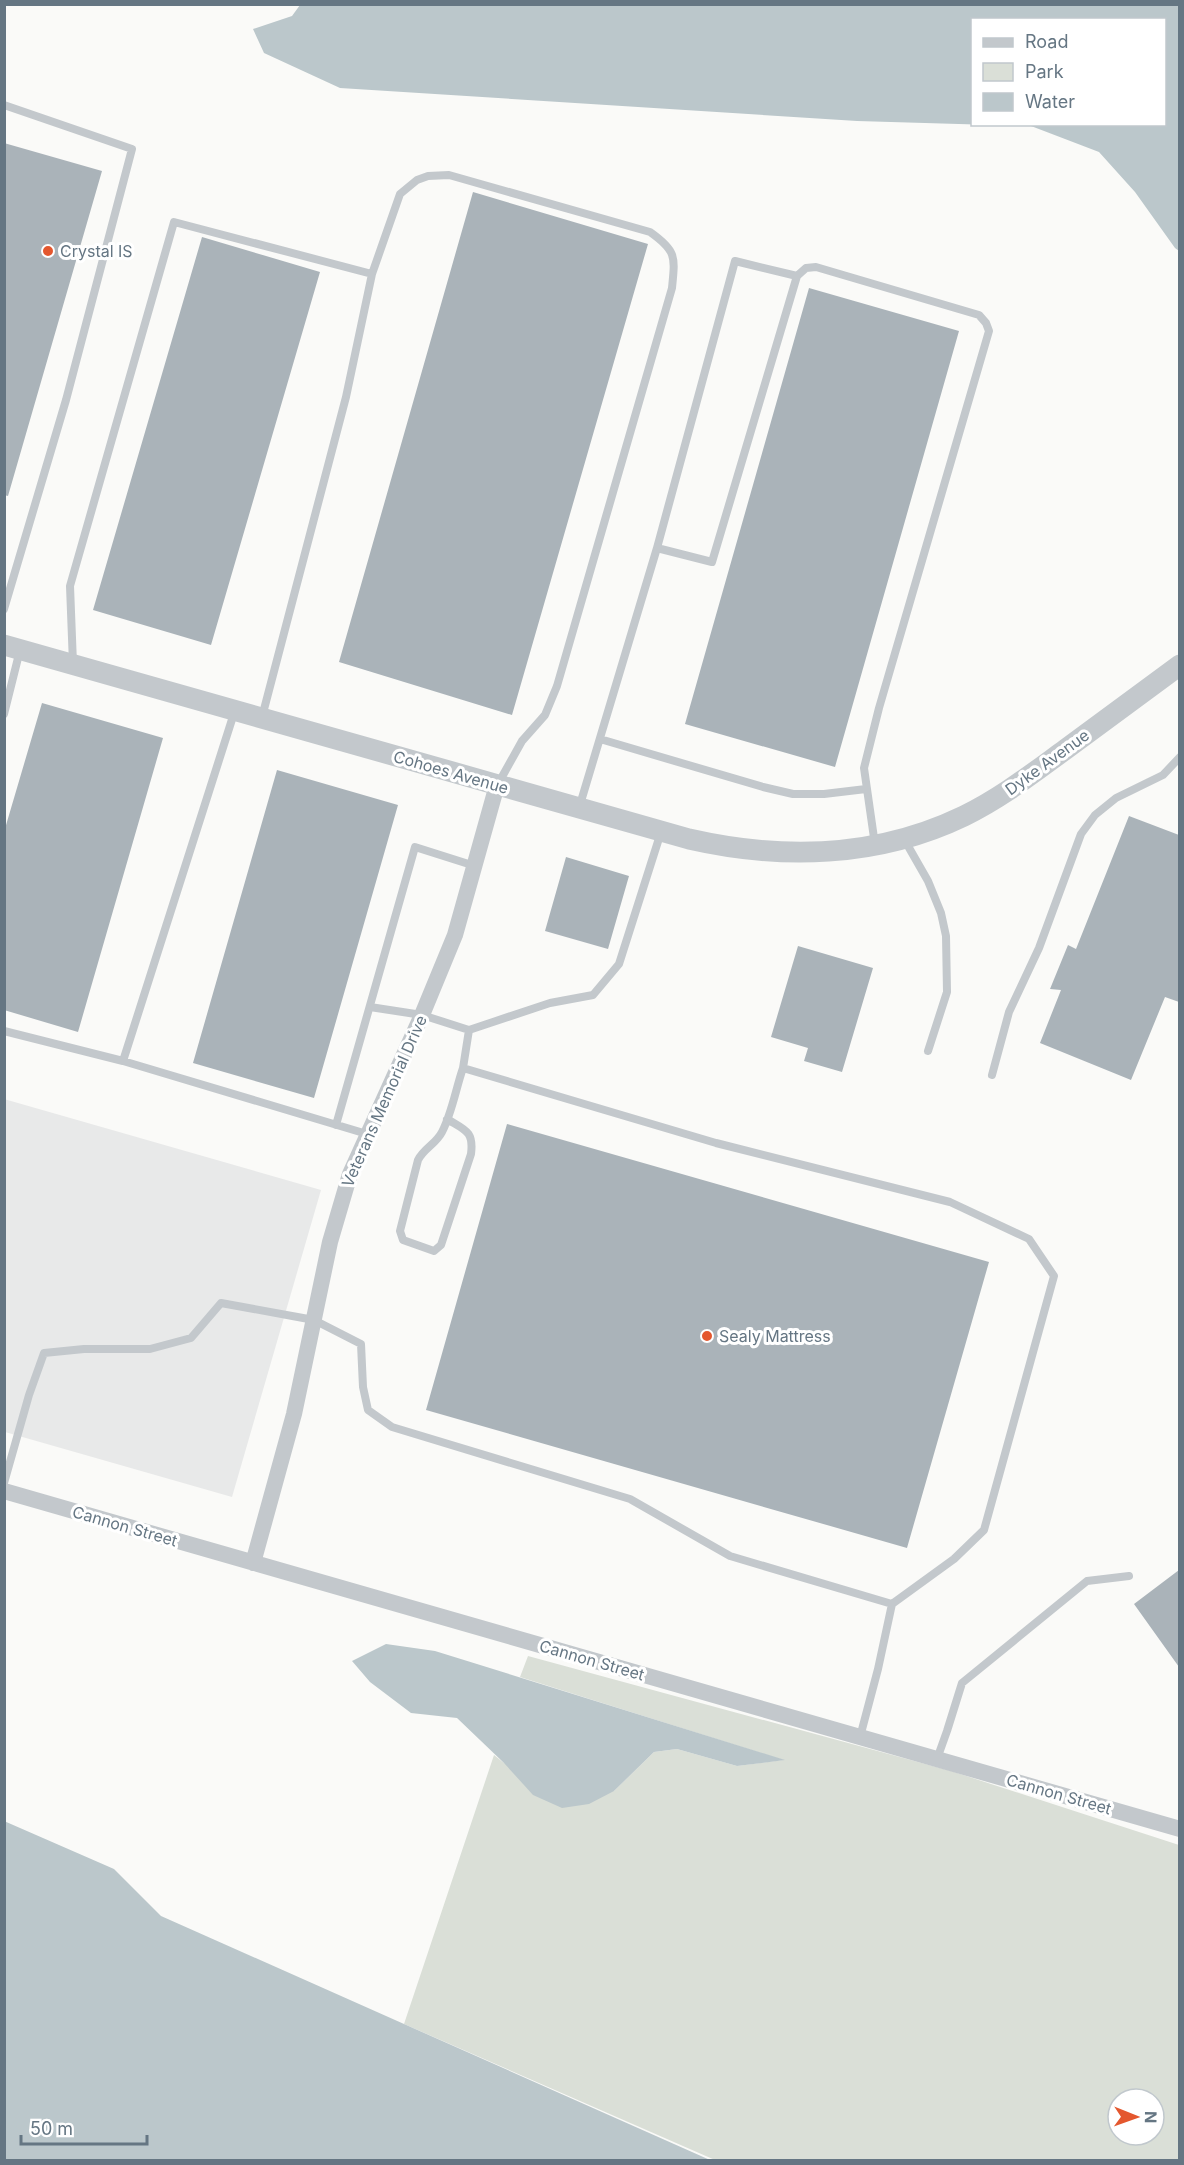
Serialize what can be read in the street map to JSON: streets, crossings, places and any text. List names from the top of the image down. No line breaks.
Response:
{"streets":{"street":["Dyke Avenue","Cohoes Avenue","Veterans Memorial Drive","Cannon Street"]},"crossings":[["Dyke Avenue","Cohoes Avenue"],["Cohoes Avenue","Veterans Memorial Drive"],["Veterans Memorial Drive","Cannon Street"]],"places":["Crystal IS","Sealy Mattress"],"legend":["Road","Park","Water"],"scale_bar":"50 m","north":"right"}
